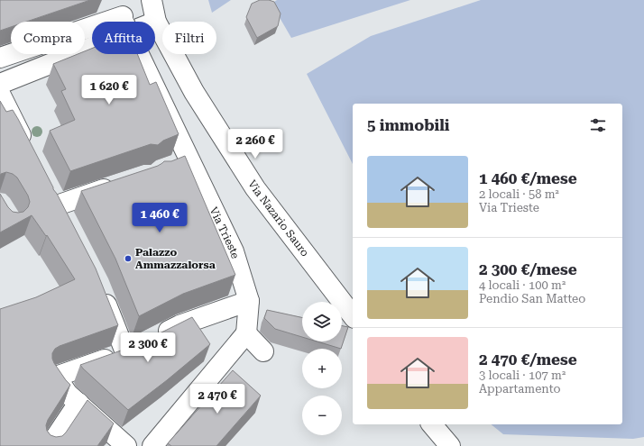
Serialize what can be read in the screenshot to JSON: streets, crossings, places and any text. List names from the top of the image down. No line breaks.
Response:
{"streets":{"street":["Via Nazario Sauro","Via Trieste"]},"places":["Palazzo Ammazzalorsa"],"page":{"chip":["Compra","Affitta","Filtri"],"price":["1 620 €","2 260 €","1 460 €","2 300 €","2 470 €"],"heading":"5 immobili","list":[{"name":"1 460 €/mese","note":"2 locali · 58 m² · Via Trieste"},{"name":"2 300 €/mese","note":"4 locali · 100 m² · Pendio San Matteo"},{"name":"2 470 €/mese","note":"3 locali · 107 m² · Appartamento"}],"map_buttons":["+","−"]}}
